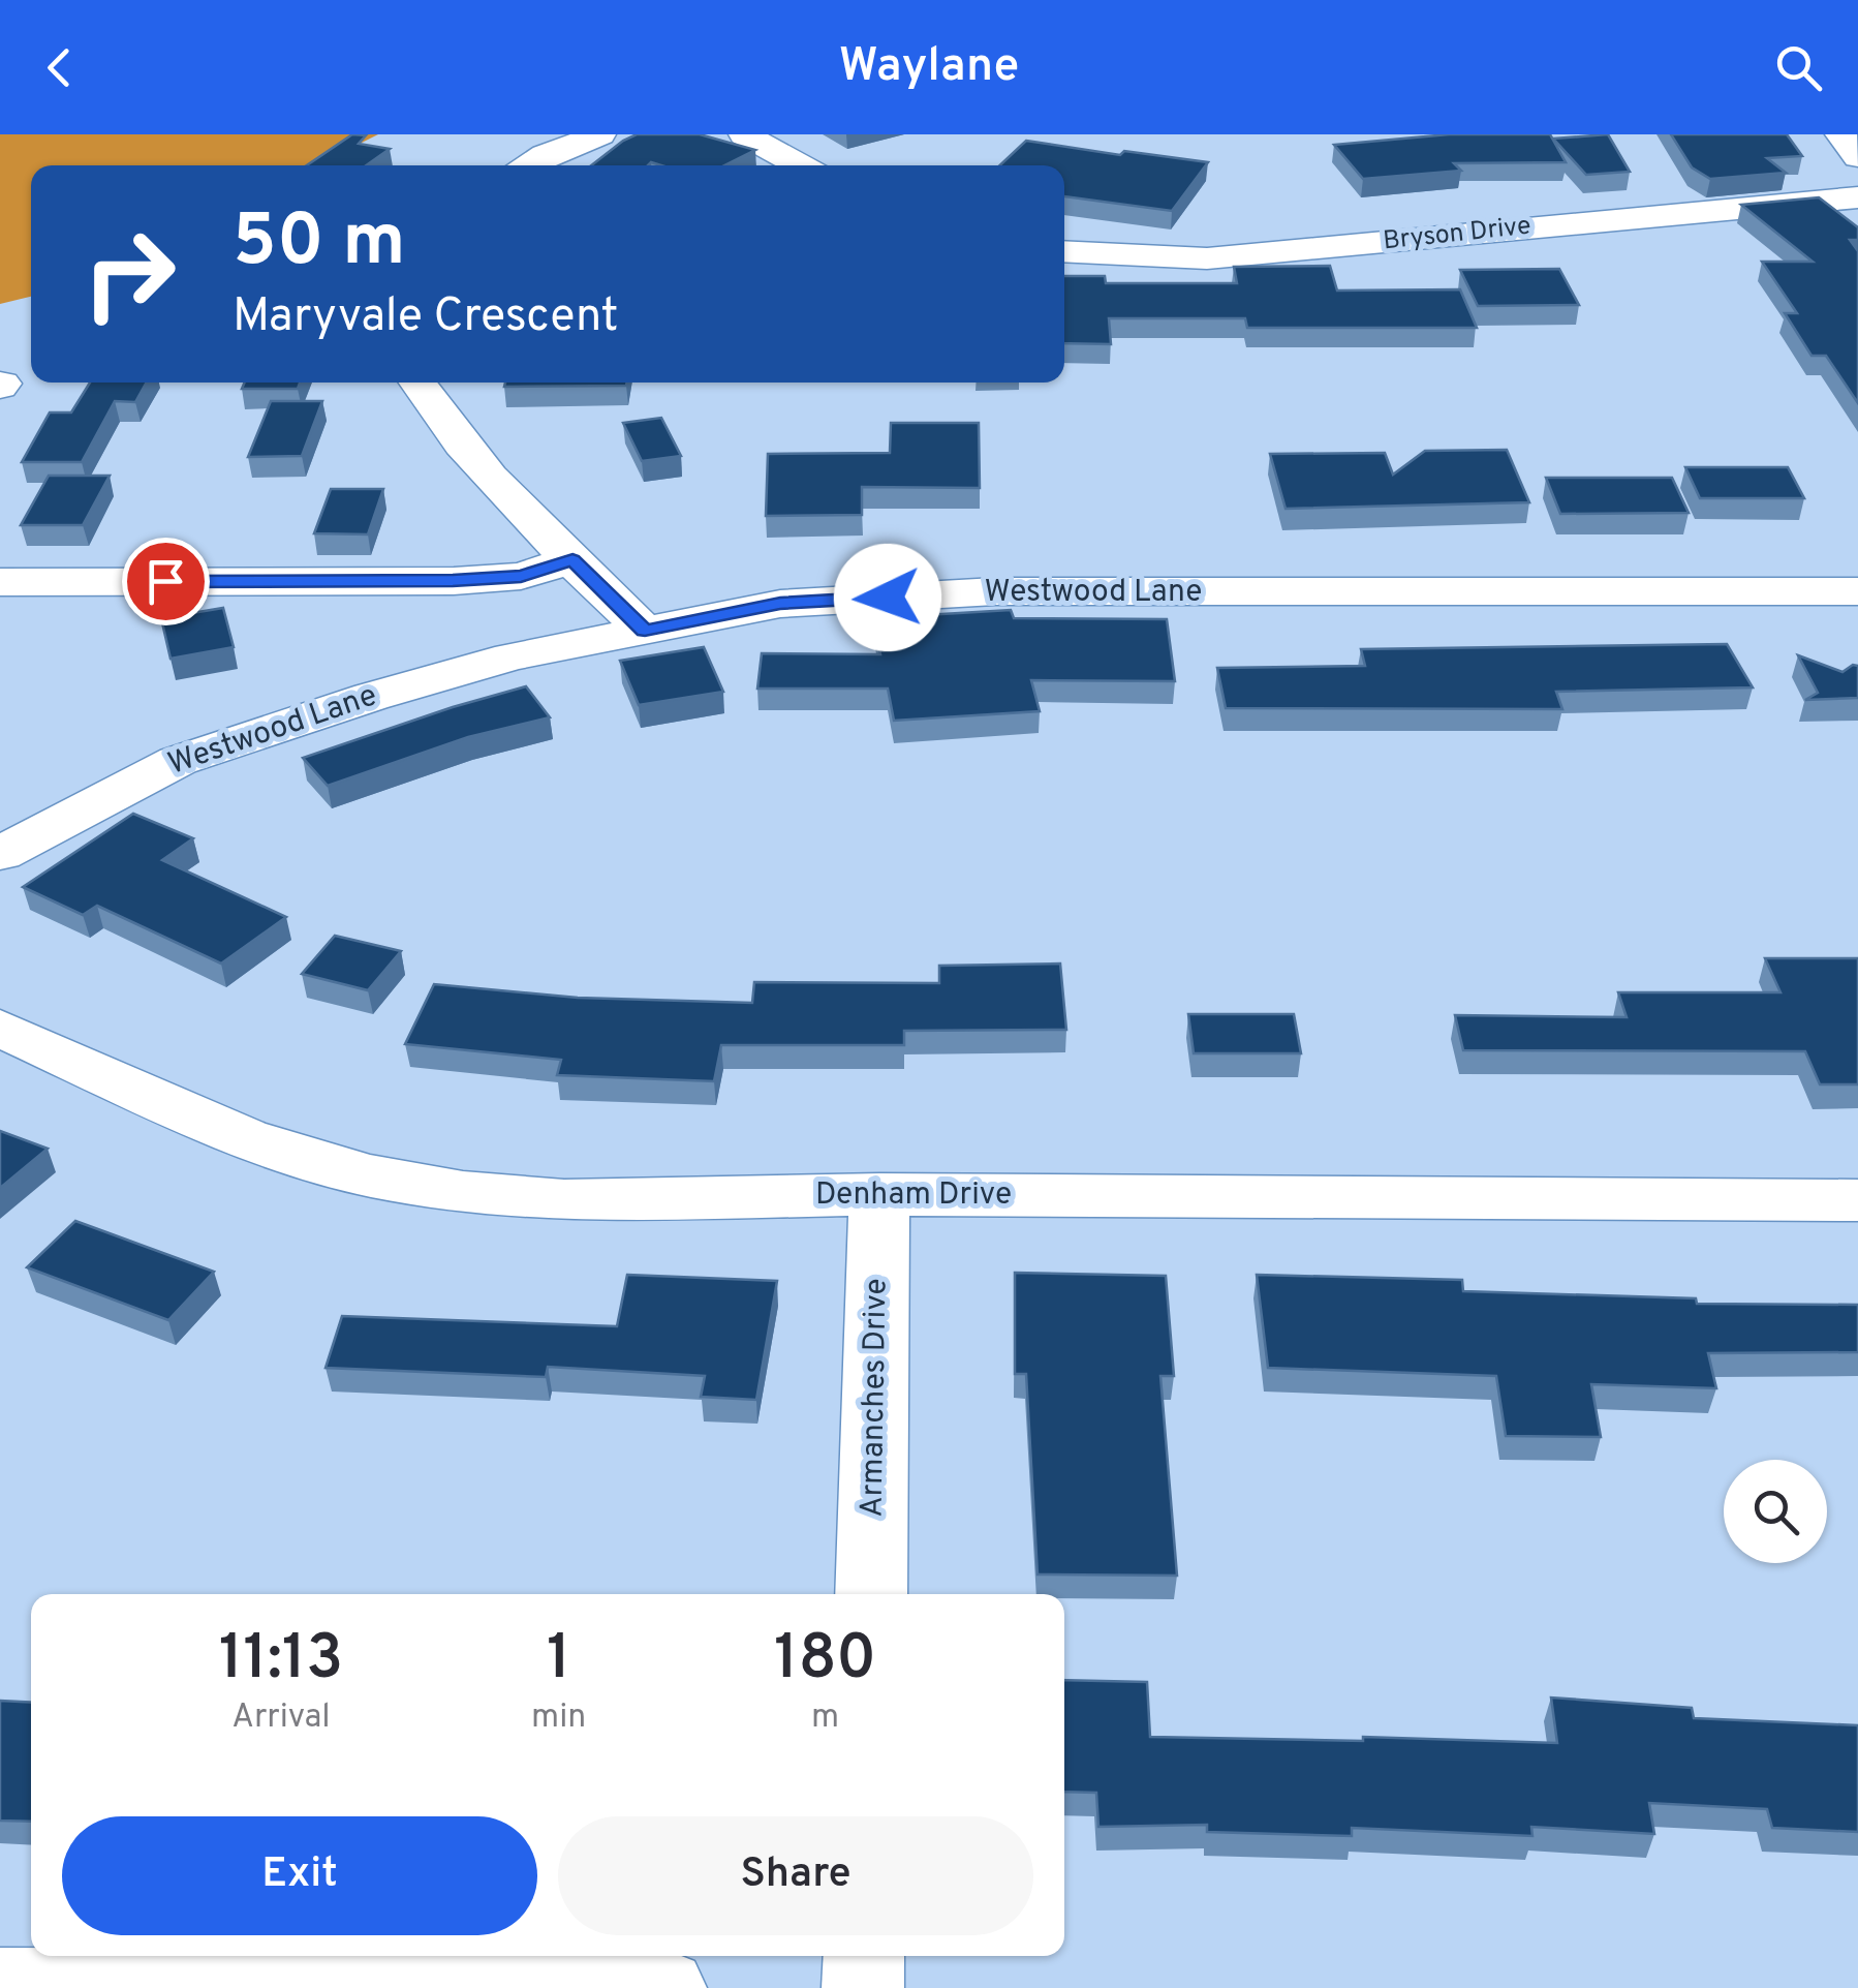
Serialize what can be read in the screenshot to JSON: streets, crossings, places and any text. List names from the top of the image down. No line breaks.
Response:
{"streets":{"street":["Bryson Drive","Westwood Lane","Denham Drive","Armanches Drive"]},"crossings":[["Denham Drive","Armanches Drive"]],"page":{"header":"Waylane","turn":["50 m","Maryvale Crescent"],"eta":["11:13","Arrival","1","min","180","m"],"buttons":["Exit","Share"]}}
